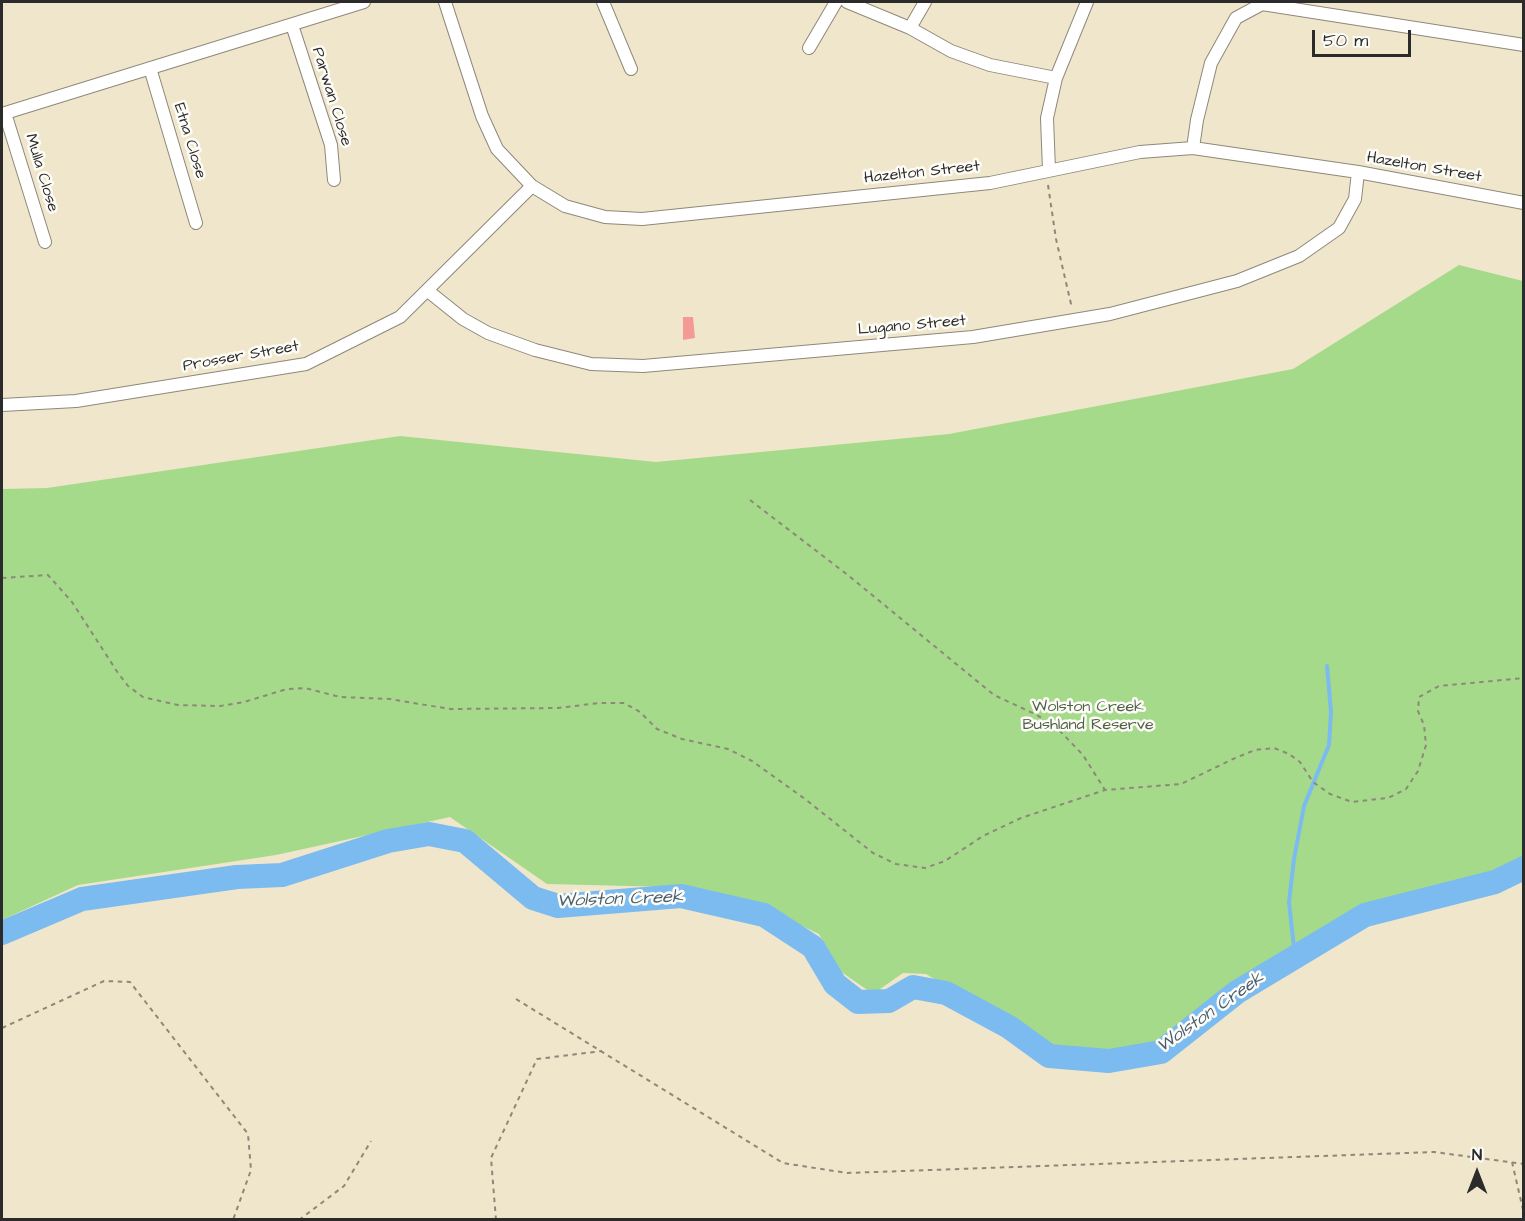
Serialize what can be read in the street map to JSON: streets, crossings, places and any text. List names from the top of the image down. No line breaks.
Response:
{"streets":{"street":["Parwan Close","Etna Close","Hazelton Street","Mulla Close","Lugano Street","Prosser Street"]},"crossings":[["Hazelton Street","Lugano Street"],["Hazelton Street","Prosser Street"],["Lugano Street","Prosser Street"]],"water":["Wolston Creek"],"parks":["Wolston Creek Bushland Reserve"],"scale_bar":"50 m","north":"top"}
